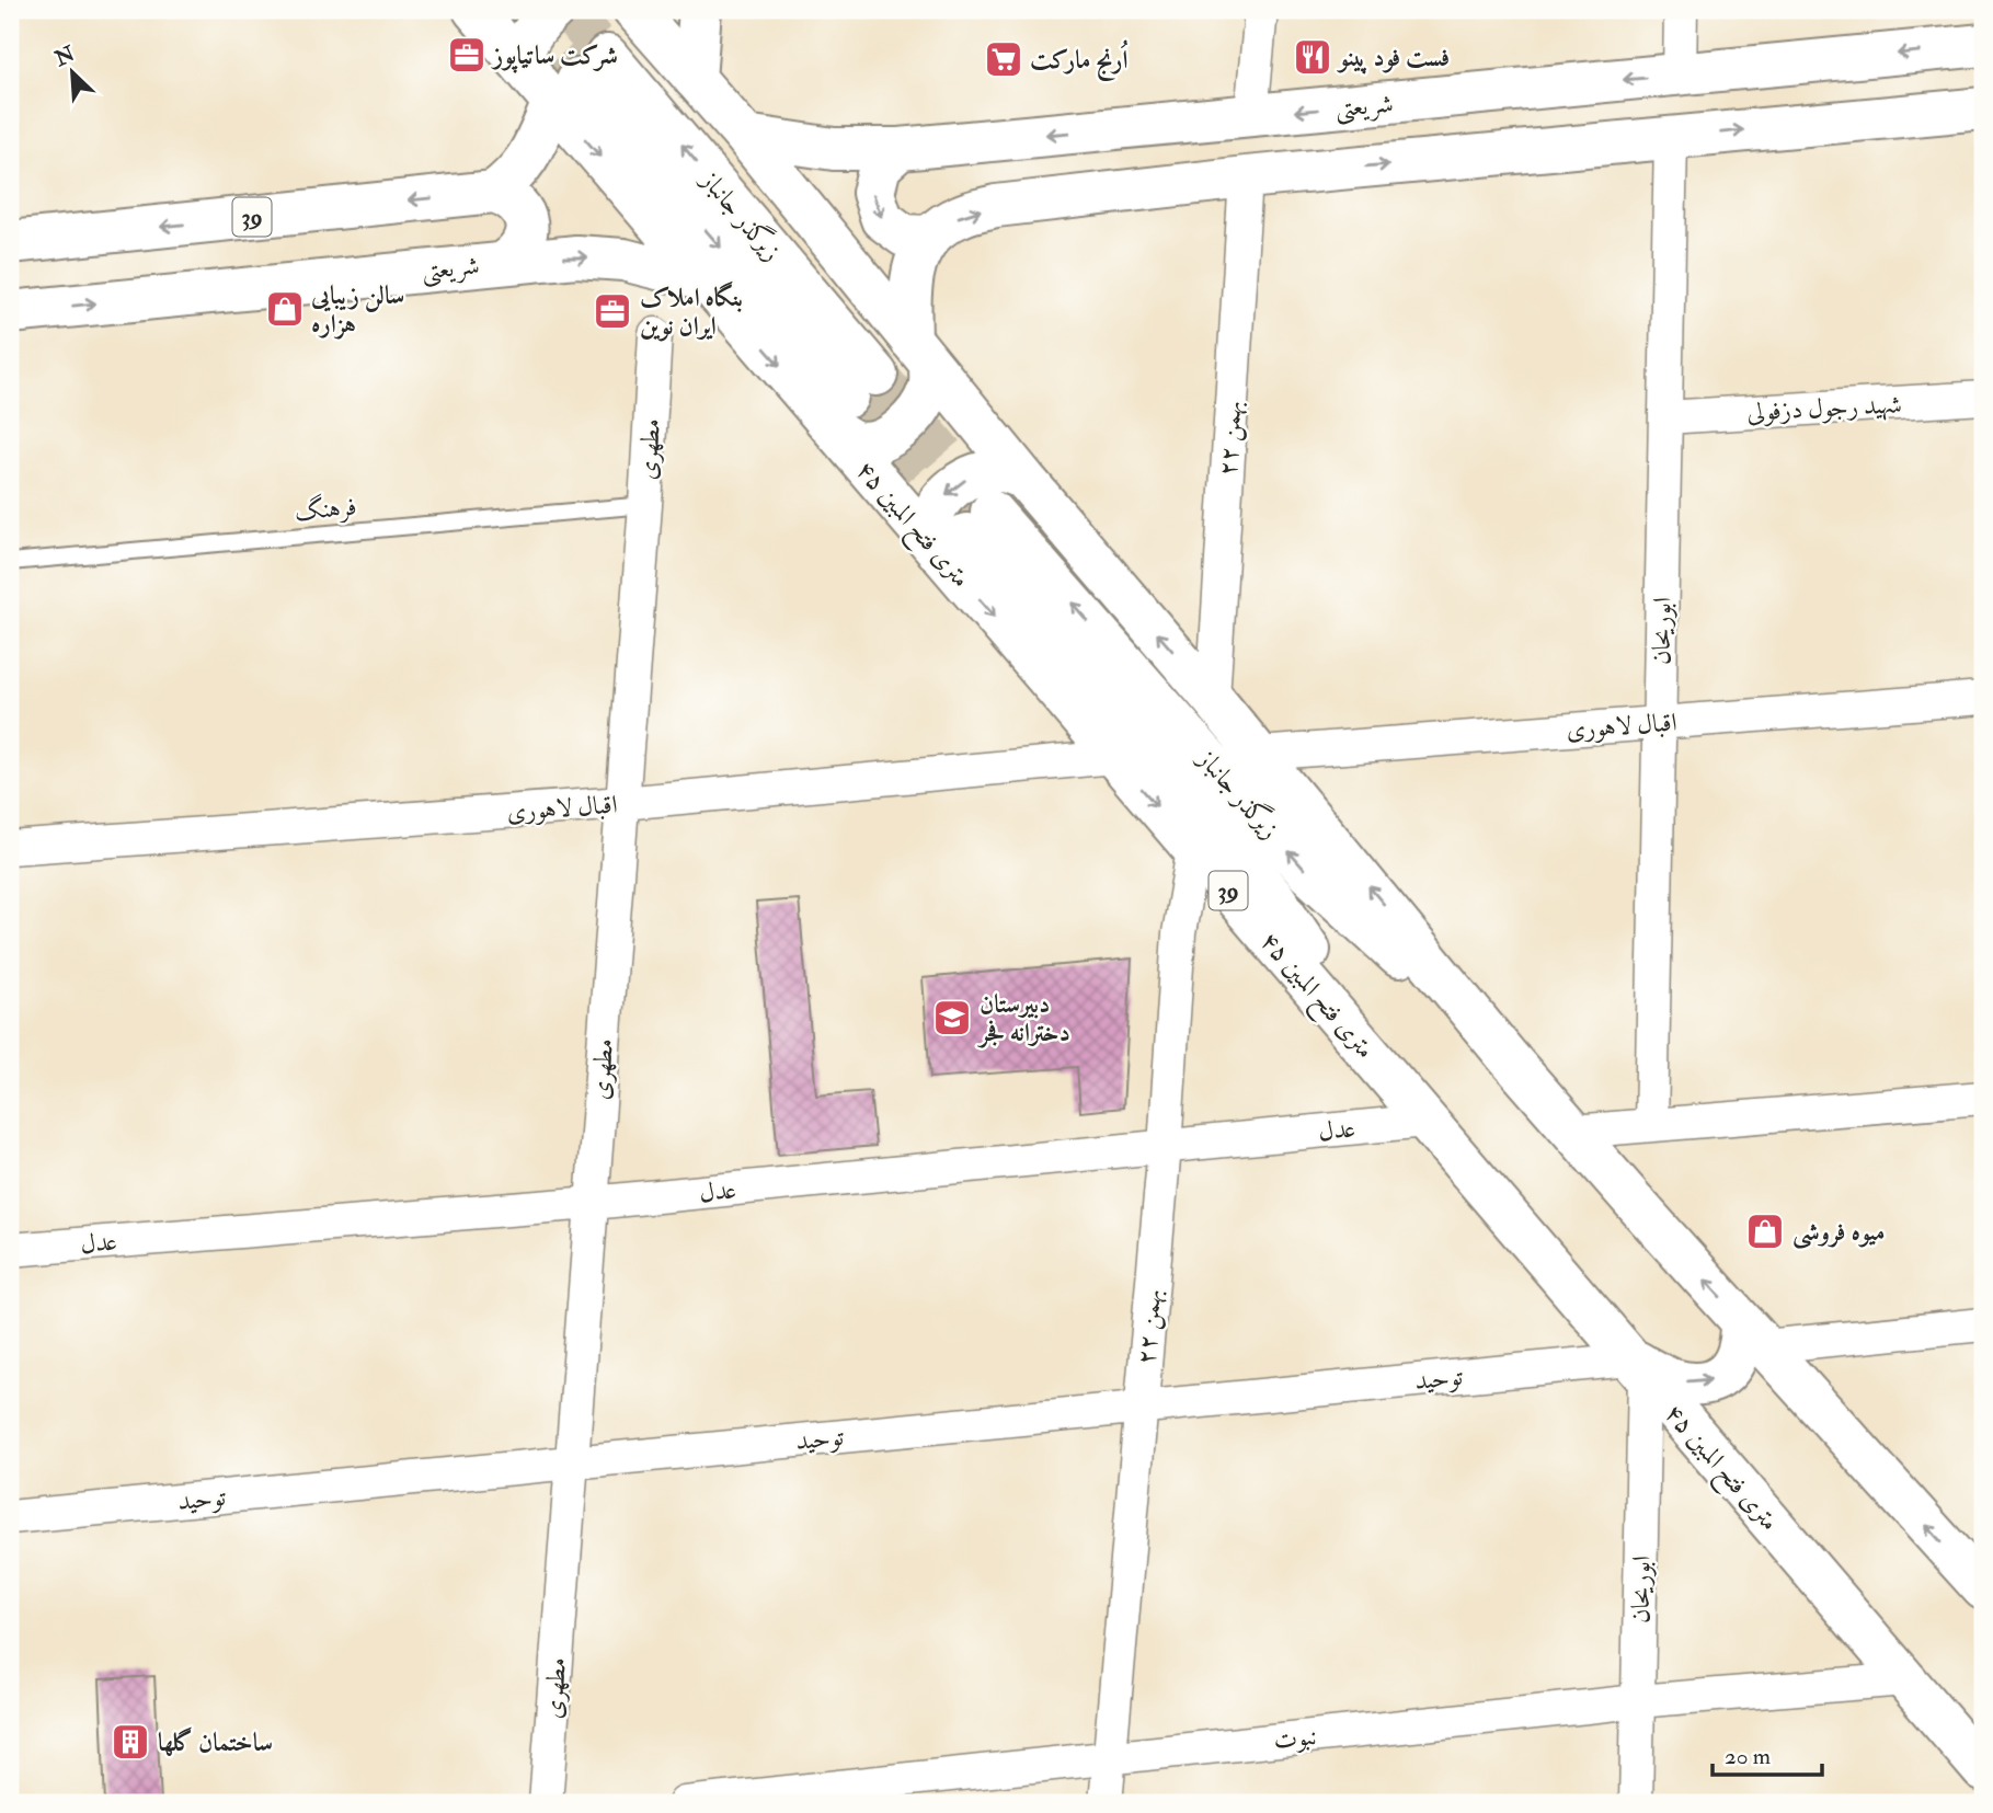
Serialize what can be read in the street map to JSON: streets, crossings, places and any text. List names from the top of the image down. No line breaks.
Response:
{"streets":{"main road":["شریعتی","زیرگذر جانباز","39","۴۵ متری فتح المبین"],"street":["شهید رجول دزفولی","۲۲ بهمن","مطهری","ابوریحان","اقبال لاهوری","عدل","توحید","نبوت"],"lane":["فرهنگ"]},"crossings":[["شریعتی","39"],["شریعتی","۴۵ متری فتح المبین"],["زیرگذر جانباز","39"],["زیرگذر جانباز","۴۵ متری فتح المبین"],["زیرگذر جانباز","عدل"],["39","۲۲ بهمن"],["39","اقبال لاهوری"],["شهید رجول دزفولی","ابوریحان"],["۲۲ بهمن","۴۵ متری فتح المبین"],["۲۲ بهمن","عدل"],["۲۲ بهمن","توحید"],["۲۲ بهمن","نبوت"],["مطهری","فرهنگ"],["مطهری","اقبال لاهوری"],["مطهری","عدل"],["مطهری","توحید"],["۴۵ متری فتح المبین","ابوریحان"],["۴۵ متری فتح المبین","اقبال لاهوری"],["۴۵ متری فتح المبین","عدل"],["۴۵ متری فتح المبین","توحید"],["۴۵ متری فتح المبین","نبوت"],["ابوریحان","اقبال لاهوری"],["ابوریحان","توحید"],["ابوریحان","نبوت"]],"places":{"office":["شرکت ساتیاپوز","بنگاه املاک ایران نوین"],"restaurant":["فست فود پینو"],"supermarket":["اُرنج مارکت"],"shop":["سالن زیبایی هزاره","میوه فروشی"],"school or university":["دبیرستان دخترانه فجر"],"building":["ساختمان گلها"]},"scale_bar":"20 m","north":"top left"}
